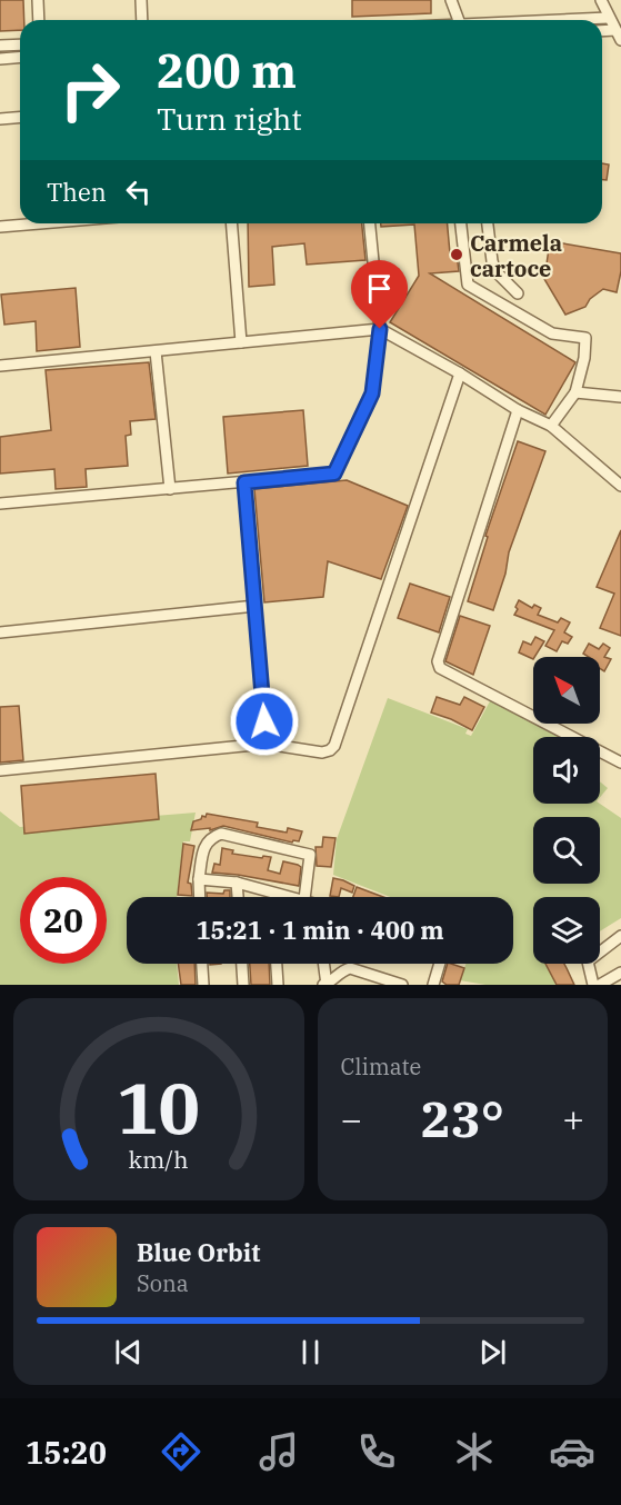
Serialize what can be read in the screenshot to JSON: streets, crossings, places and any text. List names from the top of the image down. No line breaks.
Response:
{"places":["Carmela cartoce"],"north":"top left","page":{"turn":["200 m","Turn right"],"then":"Then","limit":"20","trip":"15:21 · 1 min · 400 m","tile":"Climate","heat":["−","23°","+"],"song":["Blue Orbit","Sona"],"tabs":"15:20","gauge":["10","km/h"]}}
